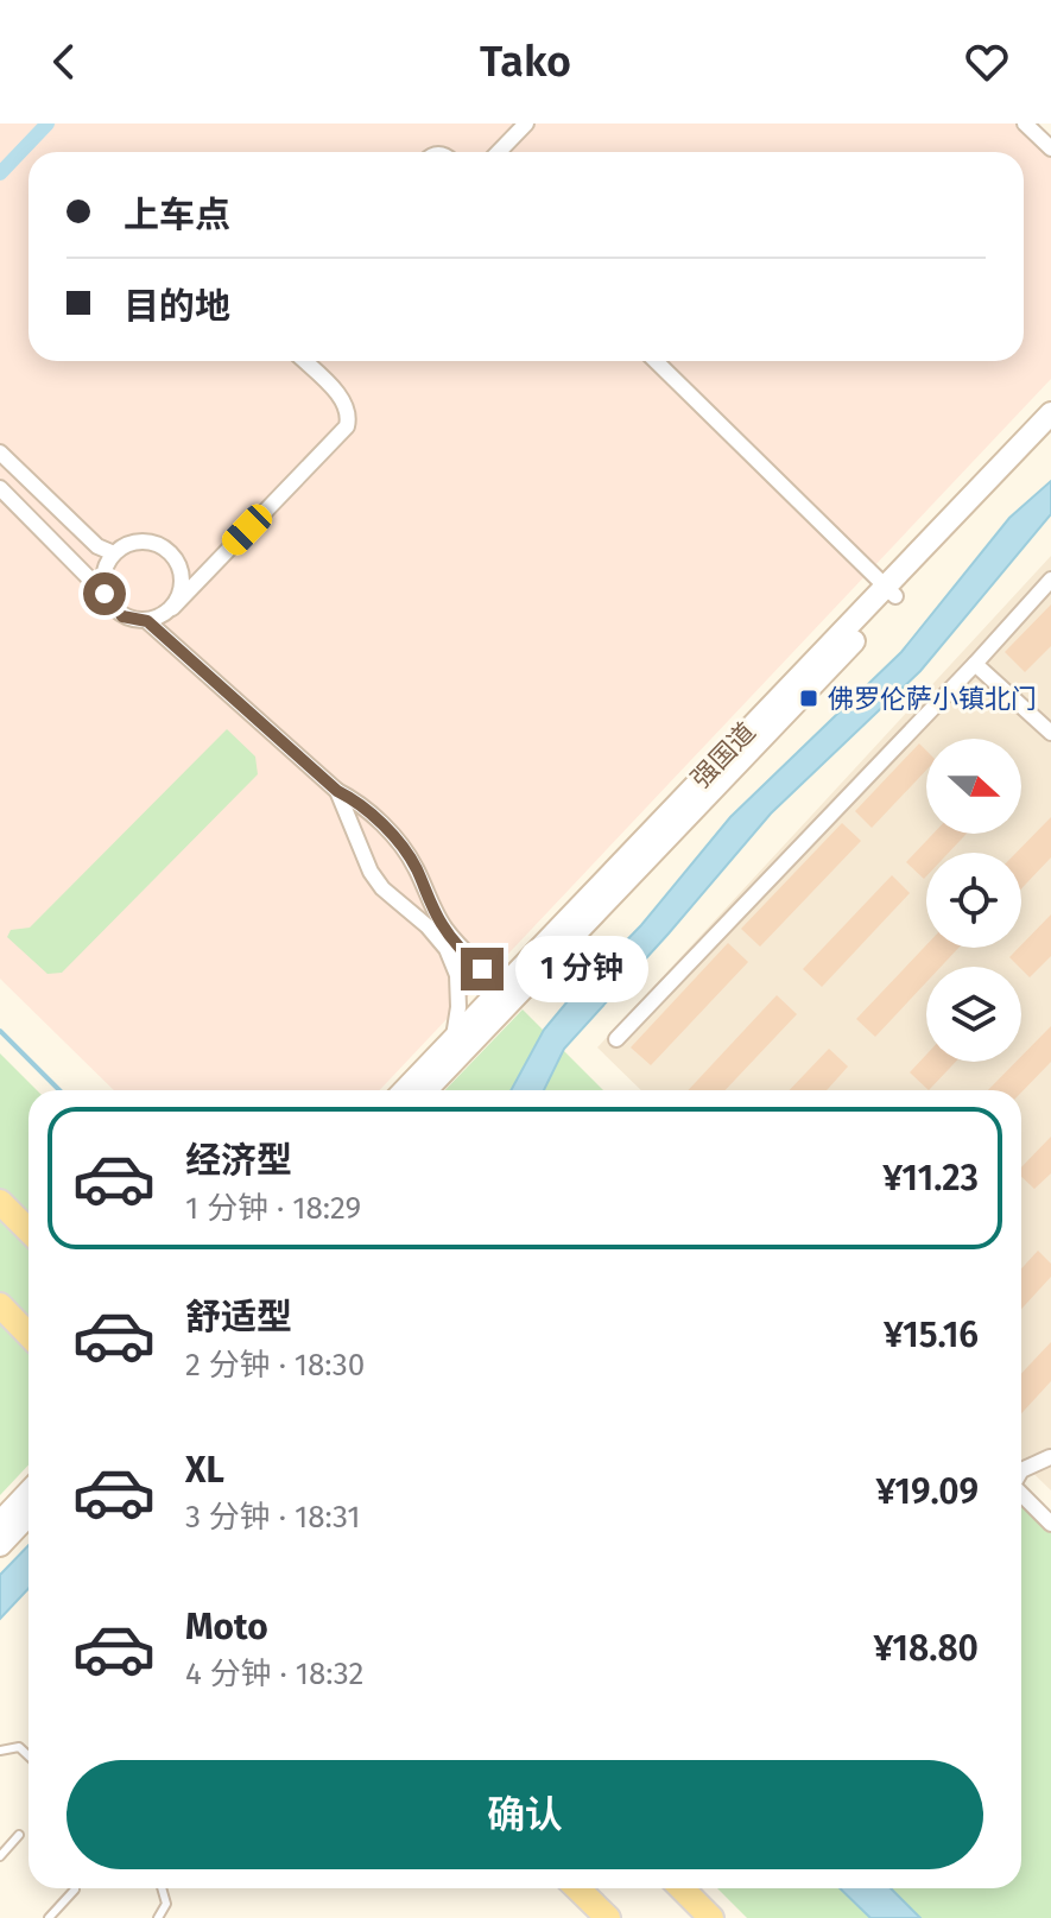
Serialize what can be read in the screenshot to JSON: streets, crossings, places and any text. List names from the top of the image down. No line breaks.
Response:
{"streets":{"main road":["强国道"]},"places":{"transit":["佛罗伦萨小镇北门"]},"north":"right","page":{"header":"Tako","banner":["上车点","目的地"],"bubble":"1 分钟","list":[{"name":"经济型","note":"1 分钟 · 18:29","value":"¥11.23"},{"name":"舒适型","note":"2 分钟 · 18:30","value":"¥15.16"},{"name":"XL","note":"3 分钟 · 18:31","value":"¥19.09"},{"name":"Moto","note":"4 分钟 · 18:32","value":"¥18.80"}],"buttons":"确认"}}
